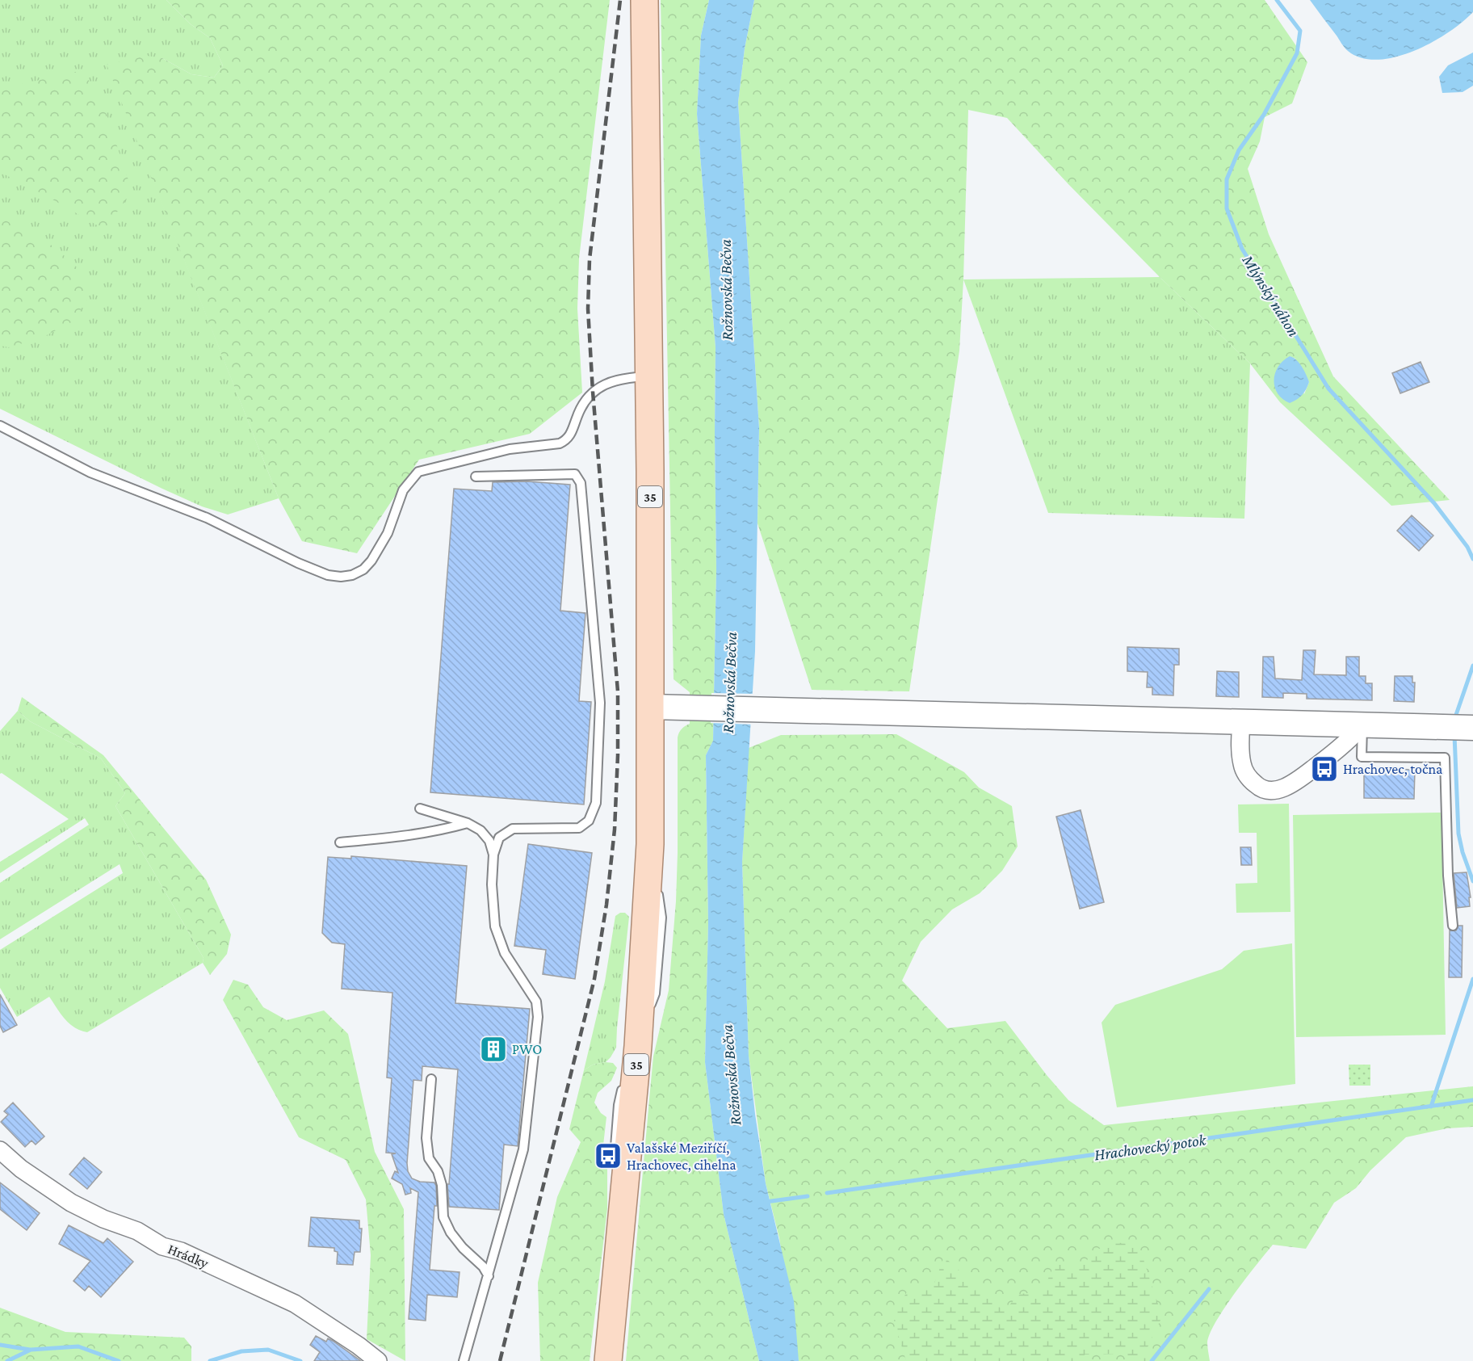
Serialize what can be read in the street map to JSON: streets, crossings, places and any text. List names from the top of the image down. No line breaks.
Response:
{"streets":{"main road":["35"],"street":["Hrádky"]},"water":["Rožnovská Bečva","Mlýnský náhon","Hrachovecký potok"],"places":{"bus stop":["Hrachovec, točna","Valašské Meziříčí, Hrachovec, cihelna"],"building":["PWO"]}}
